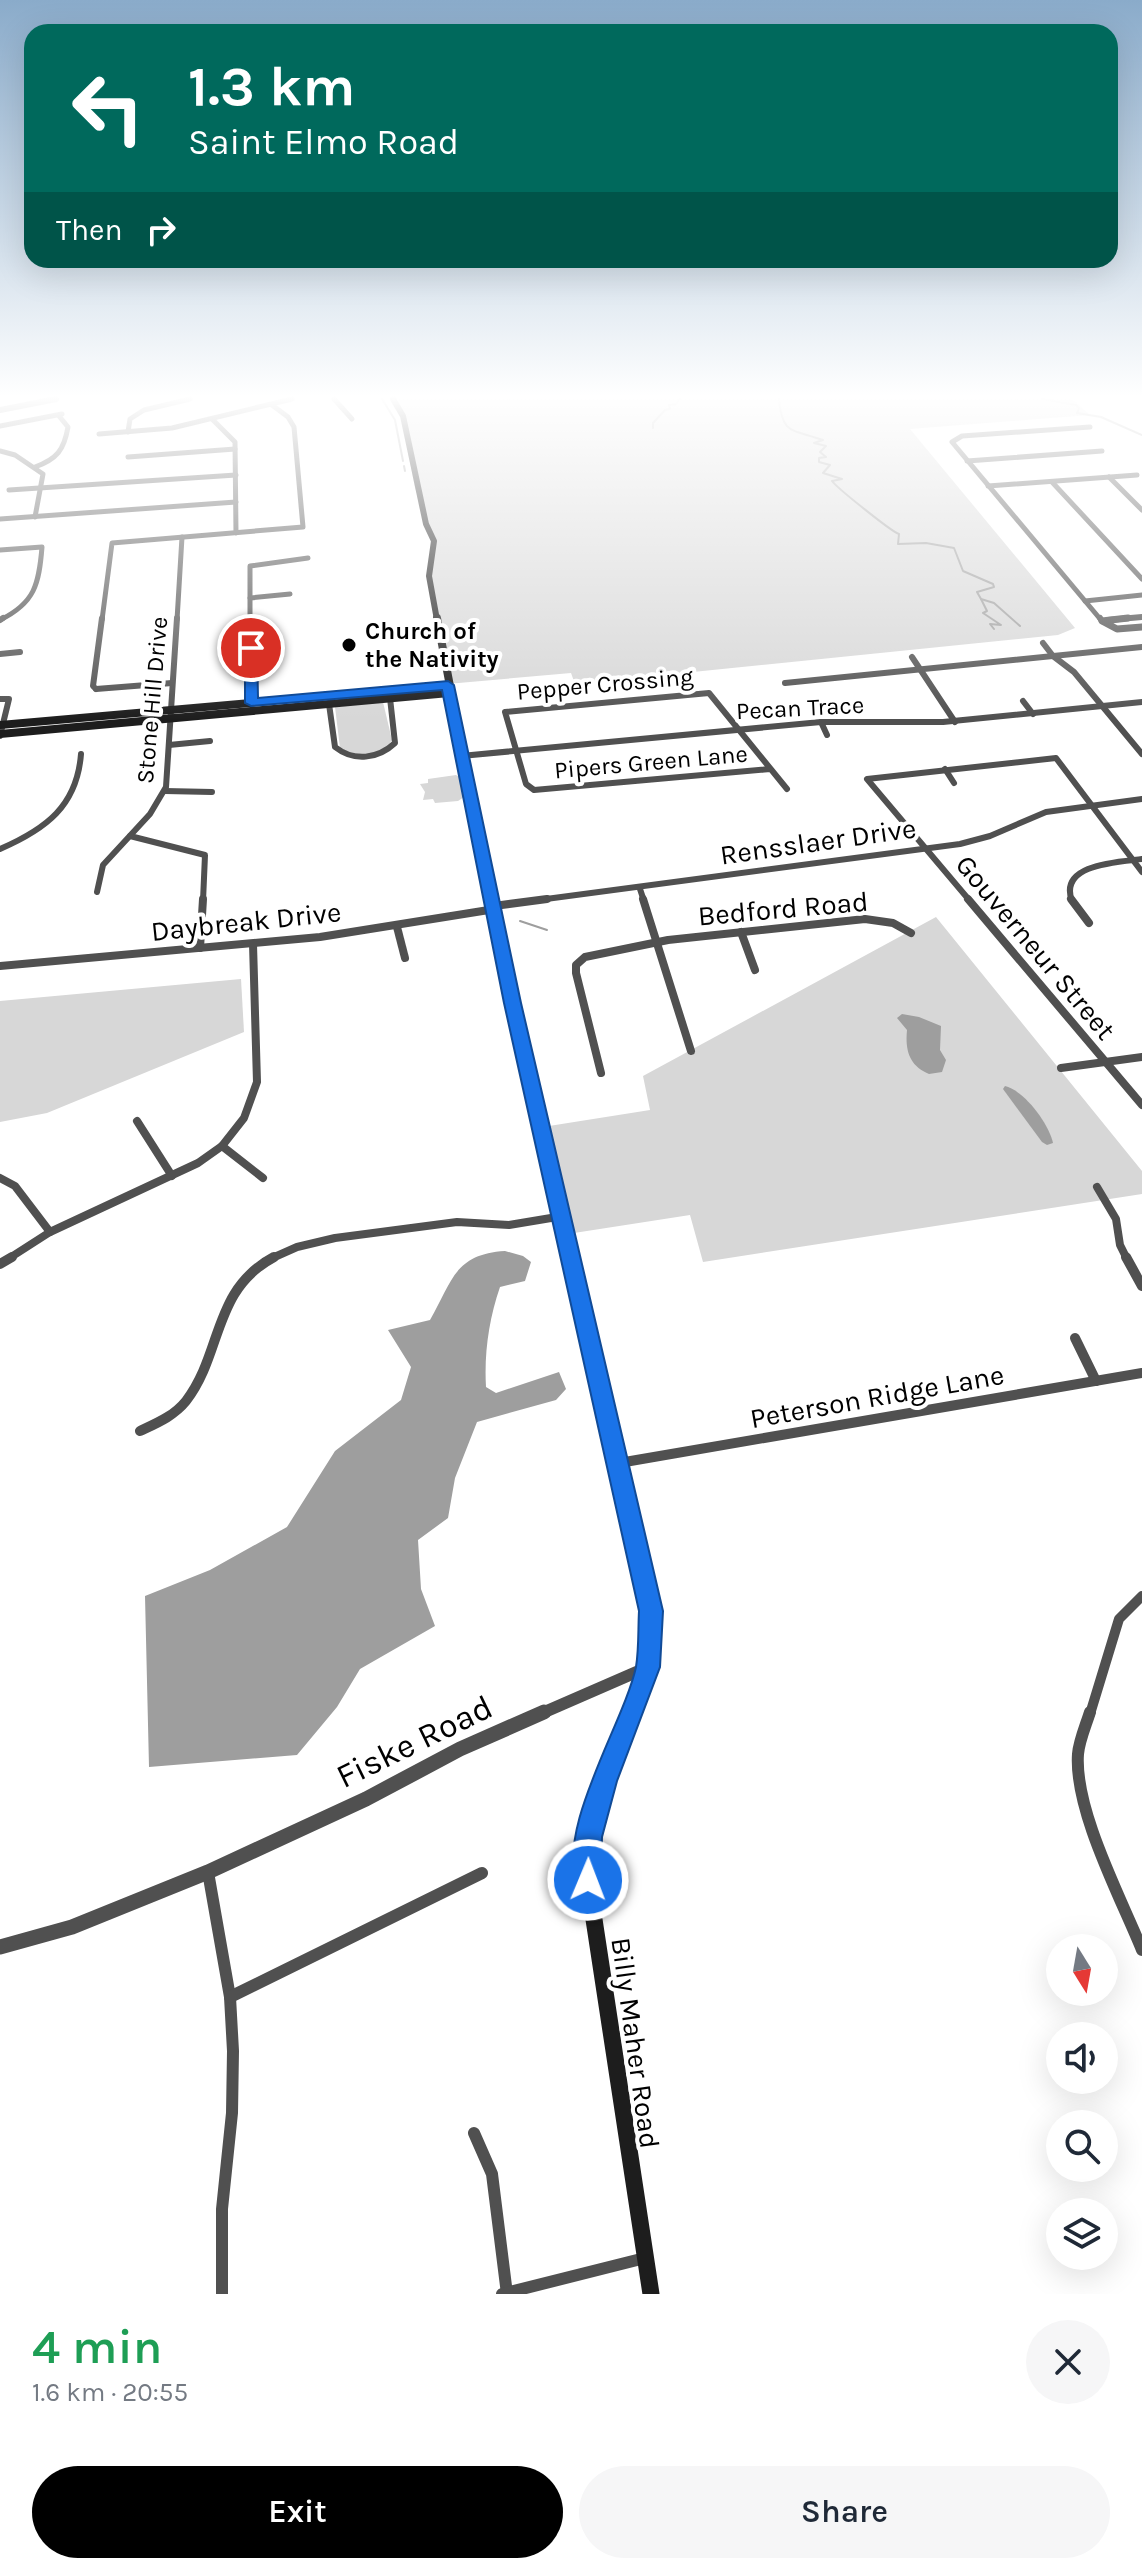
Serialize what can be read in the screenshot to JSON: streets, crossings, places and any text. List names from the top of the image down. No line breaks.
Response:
{"streets":{"main road":["Billy Maher Road"],"street":["Pepper Crossing","Stone Hill Drive","Pecan Trace","Pipers Green Lane","Rensslaer Drive","Bedford Road","Daybreak Drive","Gouverneur Street","Peterson Ridge Lane","Fiske Road"]},"crossings":[["Pepper Crossing","Pecan Trace"],["Pepper Crossing","Pipers Green Lane"],["Pecan Trace","Pipers Green Lane"],["Pecan Trace","Billy Maher Road"],["Rensslaer Drive","Daybreak Drive"],["Rensslaer Drive","Gouverneur Street"],["Rensslaer Drive","Billy Maher Road"],["Daybreak Drive","Billy Maher Road"],["Peterson Ridge Lane","Billy Maher Road"],["Fiske Road","Billy Maher Road"]],"places":["Church of the Nativity"],"north":"bottom","page":{"turn":["1.3 km","Saint Elmo Road"],"then":"Then","heading":["4 min","1.6 km · 20:55"],"buttons":["Exit","Share"]}}
